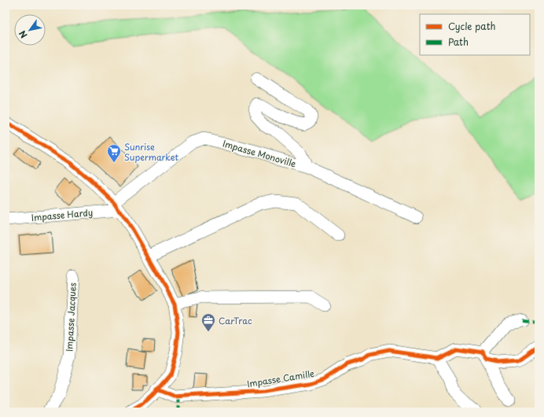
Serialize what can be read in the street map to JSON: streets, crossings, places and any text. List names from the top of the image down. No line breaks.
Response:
{"streets":{"street":["Impasse Monoville","Impasse Hardy","Impasse Jacques","Impasse Camille"]},"crossings":[["Impasse Monoville","Impasse Hardy"]],"places":{"supermarket":["Sunrise Supermarket"],"office":["CarTrac"]},"legend":["Cycle path","Path"],"north":"bottom left"}
